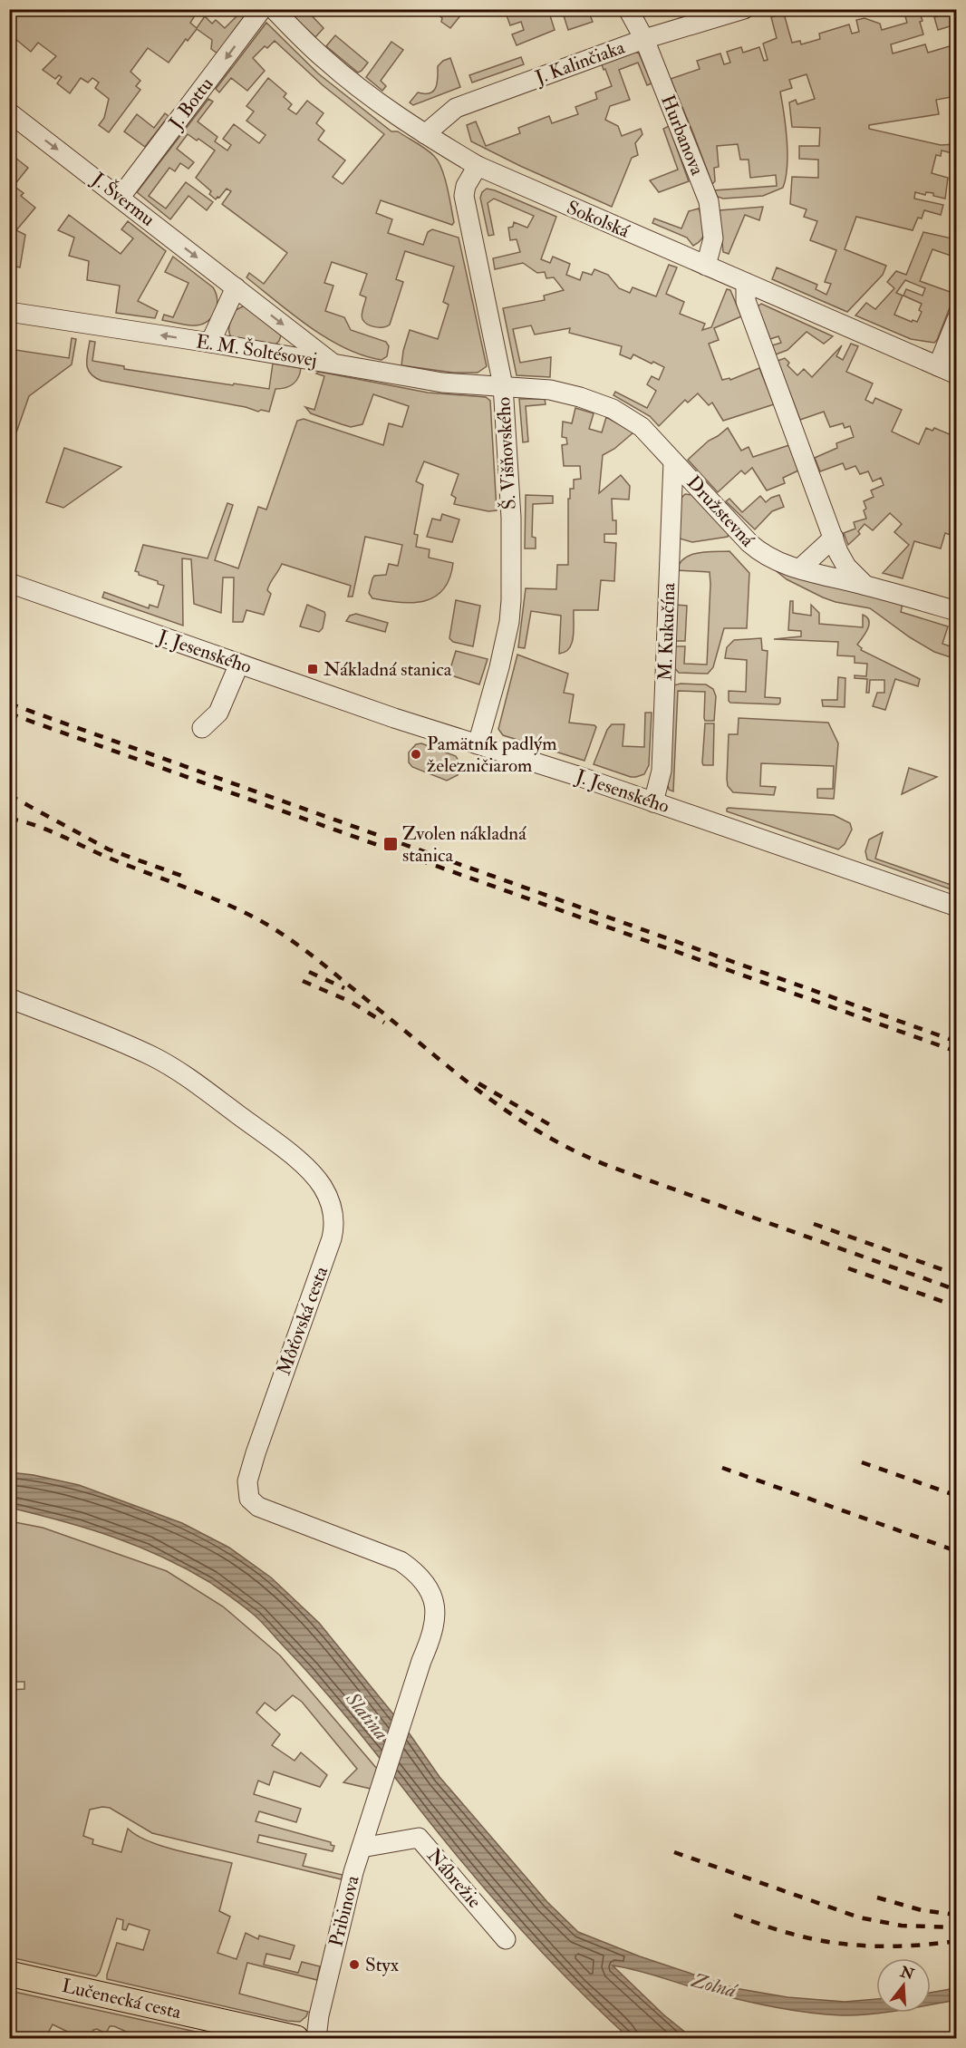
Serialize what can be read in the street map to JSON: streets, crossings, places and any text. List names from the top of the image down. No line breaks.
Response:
{"streets":{"main road":["Lučenecká cesta"],"street":["J. Kalinčiaka","J. Bottu","Hurbanova","J. Švermu","Sokolská","E. M. Šoltésovej","Š. Višňovského","Družstevná","M. Kukučína","J. Jesenského","Môťovská cesta","Nábrežie","Pribinova"]},"crossings":[["J. Kalinčiaka","Hurbanova"],["J. Kalinčiaka","Sokolská"],["J. Bottu","J. Švermu"],["Hurbanova","Sokolská"],["J. Švermu","E. M. Šoltésovej"],["Sokolská","Š. Višňovského"],["E. M. Šoltésovej","Š. Višňovského"],["E. M. Šoltésovej","Družstevná"],["Š. Višňovského","Družstevná"],["Š. Višňovského","J. Jesenského"],["Družstevná","M. Kukučína"],["M. Kukučína","J. Jesenského"],["Môťovská cesta","Pribinova"],["Nábrežie","Pribinova"]],"one_way":["J. Bottu","J. Švermu","E. M. Šoltésovej"],"water":["Slatina","Zolná"],"places":{"transit":["Nákladná stanica","Zvolen nákladná stanica"],"other":["Pamätník padlým železničiarom","Styx"]},"north":"top"}
